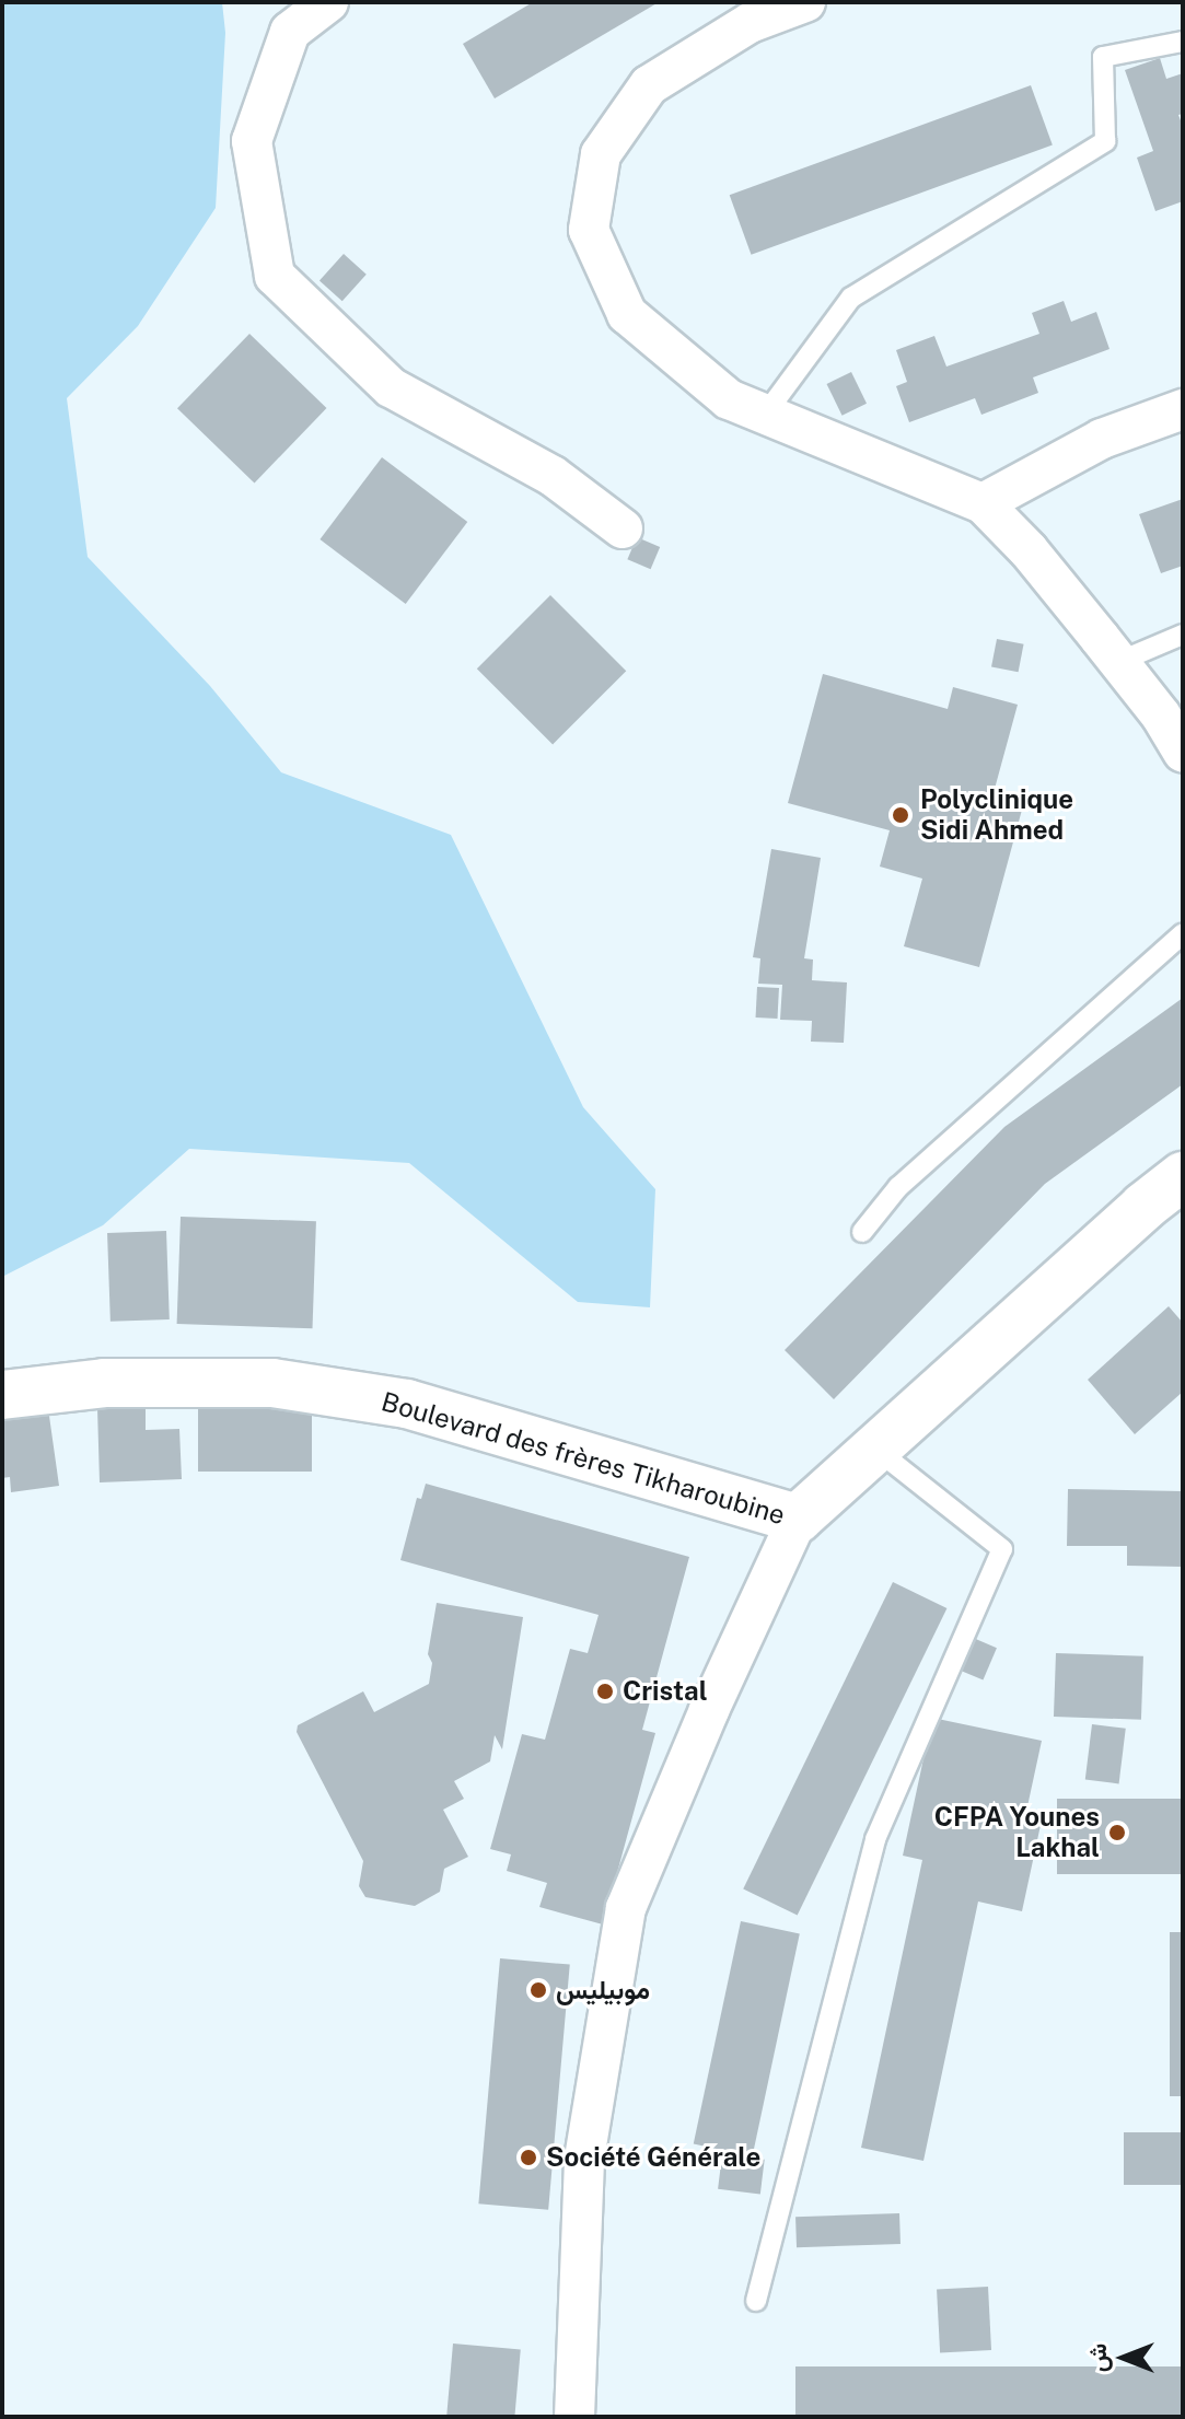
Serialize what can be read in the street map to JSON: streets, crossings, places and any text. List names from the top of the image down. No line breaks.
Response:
{"streets":{"street":["Boulevard des frères Tikharoubine"]},"places":["Polyclinique Sidi Ahmed","Cristal","CFPA Younes Lakhal","موبيليس","Société Générale"],"north":"left"}
